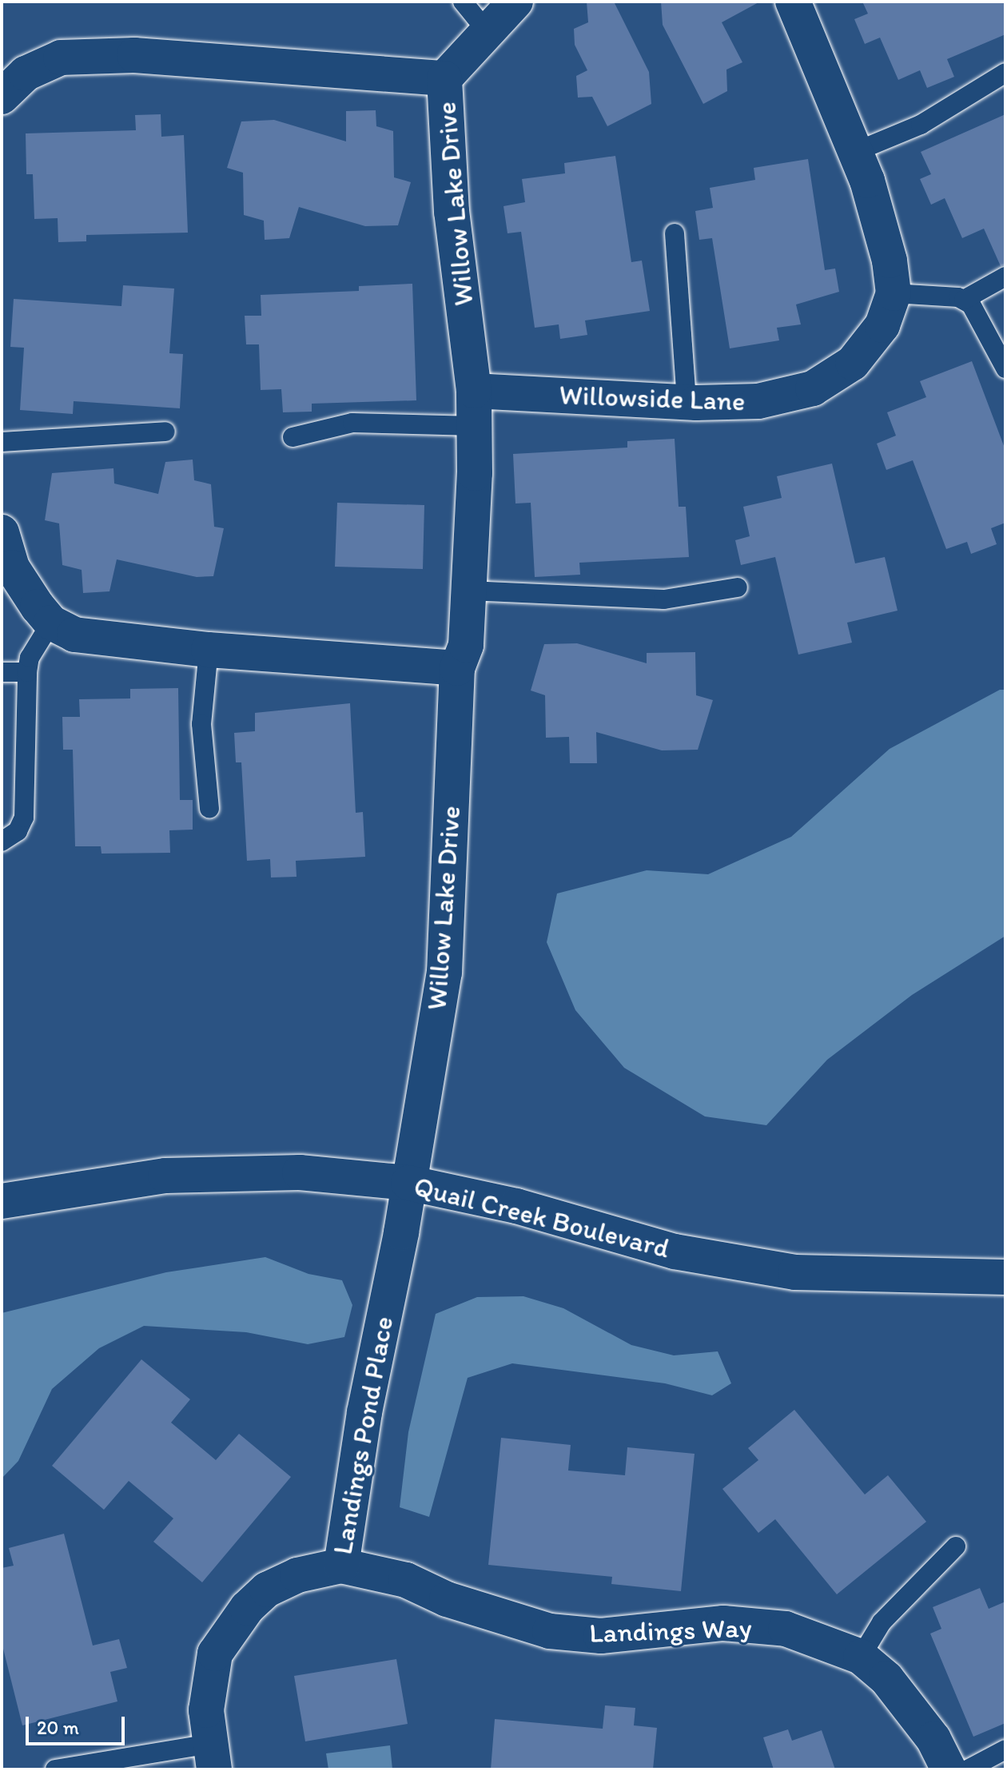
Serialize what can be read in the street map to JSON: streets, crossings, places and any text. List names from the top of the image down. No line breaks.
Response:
{"streets":{"street":["Willow Lake Drive","Willowside Lane","Quail Creek Boulevard","Landings Pond Place","Landings Way"]},"crossings":[["Willow Lake Drive","Willowside Lane"],["Willow Lake Drive","Quail Creek Boulevard"],["Willow Lake Drive","Landings Pond Place"],["Quail Creek Boulevard","Landings Pond Place"],["Landings Pond Place","Landings Way"]],"scale_bar":"20 m"}
